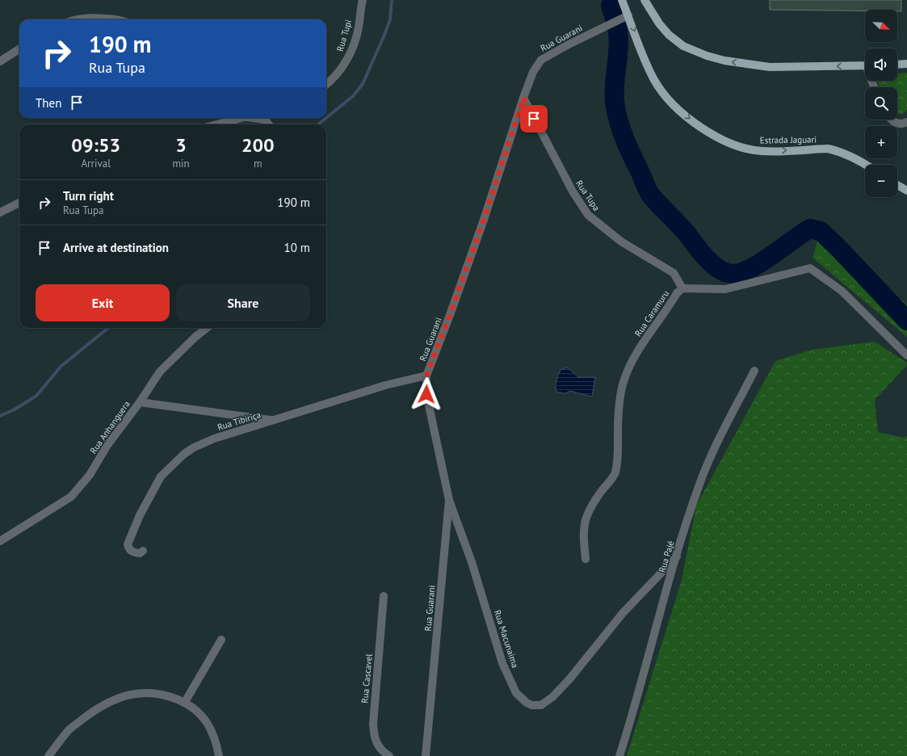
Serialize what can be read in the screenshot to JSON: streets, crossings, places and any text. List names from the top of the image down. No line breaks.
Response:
{"streets":{"main road":["Estrada Jaguari"],"street":["Rua Tupi","Rua Guarani","Rua Tupa","Rua Caramuru","Rua Tibiriça","Rua Anhanguera","Rua Pajé","Rua Macunaima","Rua Cascavel"]},"crossings":[["Rua Guarani","Estrada Jaguari"],["Rua Guarani","Rua Tupa"],["Rua Guarani","Rua Tibiriça"],["Rua Guarani","Rua Macunaima"],["Rua Tupa","Rua Caramuru"],["Rua Pajé","Rua Macunaima"]],"north":"bottom right","page":{"map_buttons":["+","−"],"turn":["190 m","Rua Tupa"],"then":"Then","eta":["09:53","Arrival","3","min","200","m"],"list":[{"name":"Turn right","note":"Rua Tupa","value":"190 m"},{"name":"Arrive at destination","value":"10 m"}],"buttons":["Exit","Share"]}}
